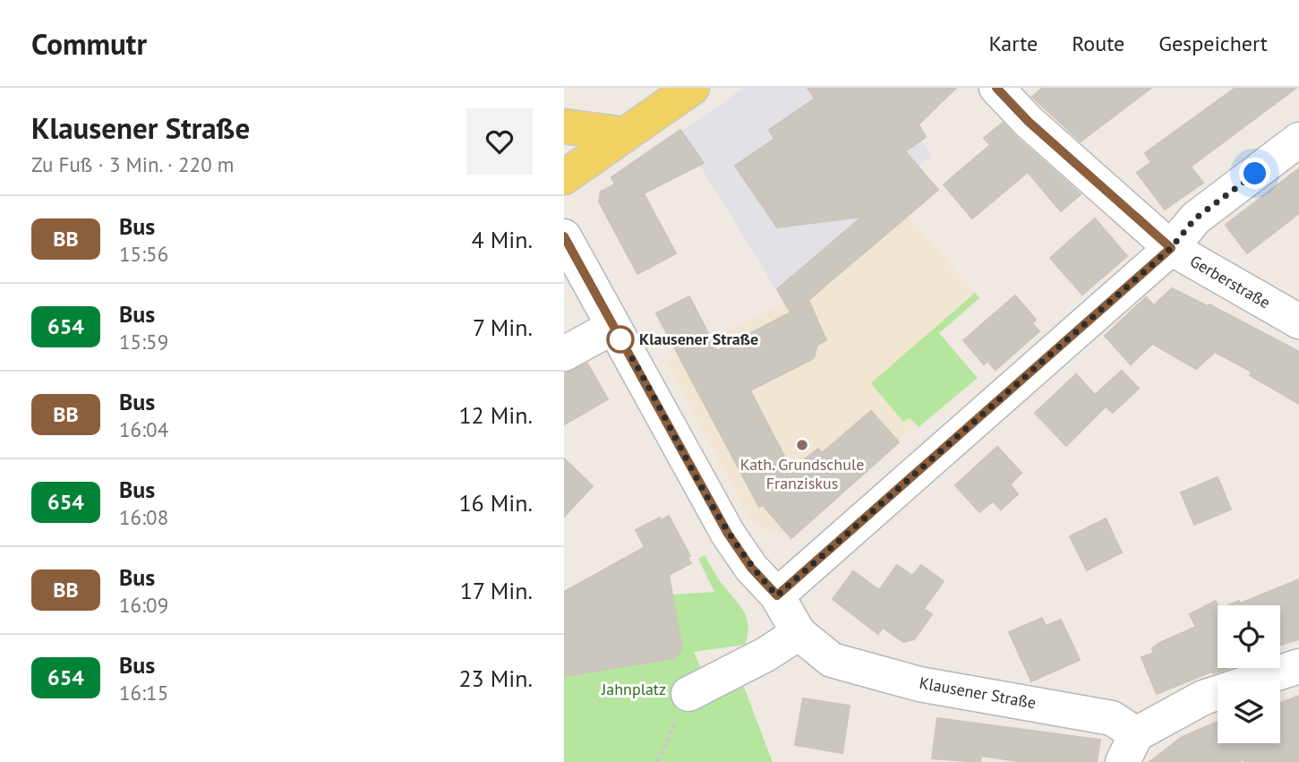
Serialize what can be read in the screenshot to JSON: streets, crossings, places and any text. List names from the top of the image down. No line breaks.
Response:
{"streets":{"street":["Gerberstraße","Klausener Straße"]},"parks":["Jahnplatz"],"places":["Klausener Straße","Kath. Grundschule Franziskus"],"lines":["bus line BB"],"page":{"header":"Commutr","nav":["Karte","Route","Gespeichert"],"heading":["Klausener Straße","Zu Fuß · 3 Min. · 220 m"],"list":[{"mark":"BB","name":"Bus","note":"15:56","value":"4 Min."},{"mark":"654","name":"Bus","note":"15:59","value":"7 Min."},{"mark":"BB","name":"Bus","note":"16:04","value":"12 Min."},{"mark":"654","name":"Bus","note":"16:08","value":"16 Min."},{"mark":"BB","name":"Bus","note":"16:09","value":"17 Min."},{"mark":"654","name":"Bus","note":"16:15","value":"23 Min."}]}}
